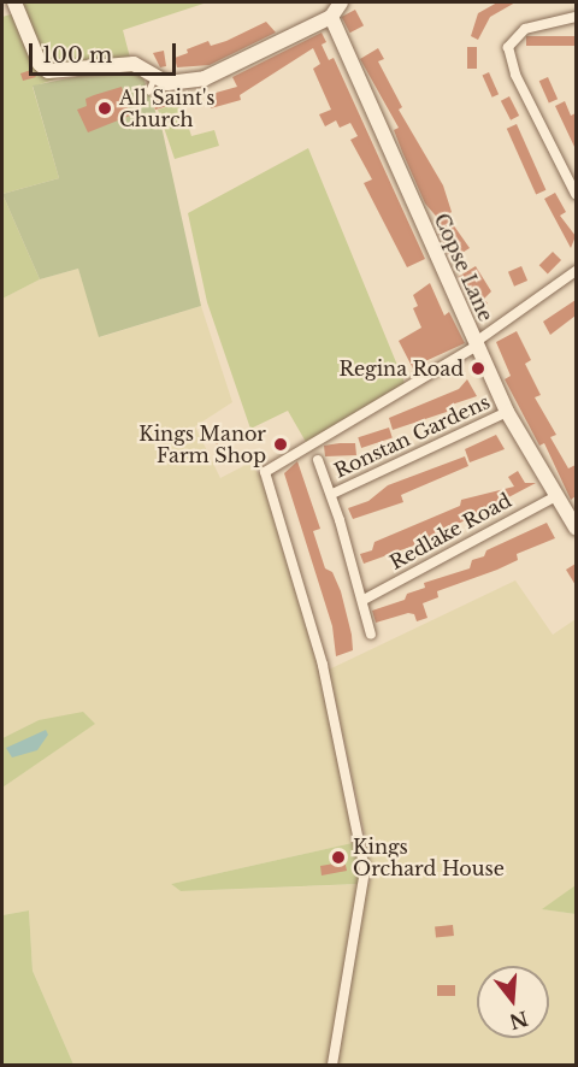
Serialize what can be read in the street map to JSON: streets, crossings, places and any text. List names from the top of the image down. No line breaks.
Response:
{"streets":{"street":["Copse Lane","Ronstan Gardens","Redlake Road"]},"crossings":[["Copse Lane","Ronstan Gardens"],["Copse Lane","Redlake Road"]],"places":["All Saint's Church","Regina Road","Kings Manor Farm Shop","Kings Orchard House"],"scale_bar":"100 m","north":"bottom"}
